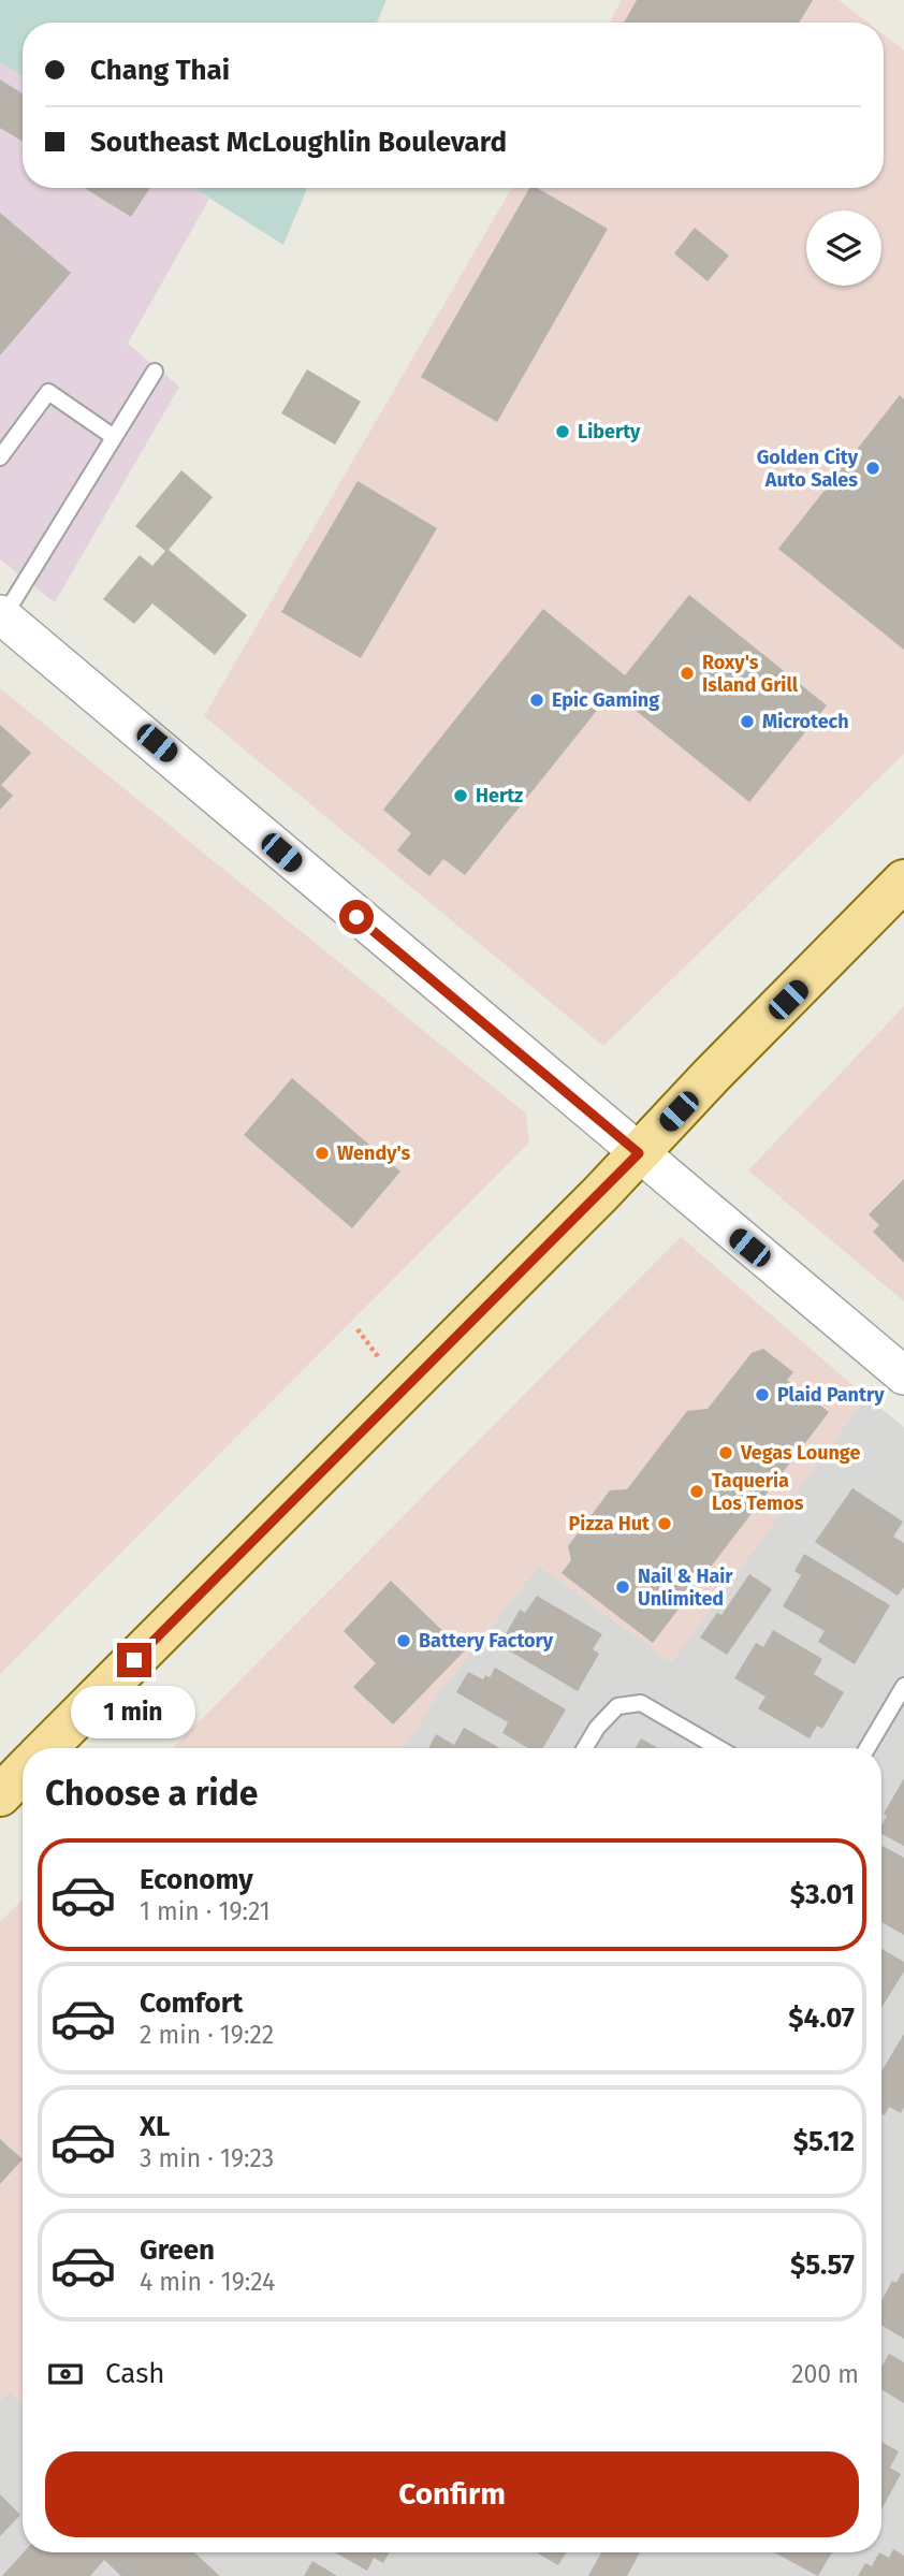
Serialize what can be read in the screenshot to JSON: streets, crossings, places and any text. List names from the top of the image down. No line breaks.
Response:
{"places":["Liberty","Golden City Auto Sales","Roxy's Island Grill","Epic Gaming","Microtech","Hertz","Wendy's","Plaid Pantry","Vegas Lounge","Taqueria Los Temos","Pizza Hut","Nail & Hair Unlimited","Battery Factory"],"page":{"banner":["Chang Thai","Southeast McLoughlin Boulevard"],"bubble":"1 min","heading":"Choose a ride","list":[{"name":"Economy","note":"1 min · 19:21","value":"$3.01"},{"name":"Comfort","note":"2 min · 19:22","value":"$4.07"},{"name":"XL","note":"3 min · 19:23","value":"$5.12"},{"name":"Green","note":"4 min · 19:24","value":"$5.57"}],"pay":["Cash","200 m"],"buttons":"Confirm"}}
